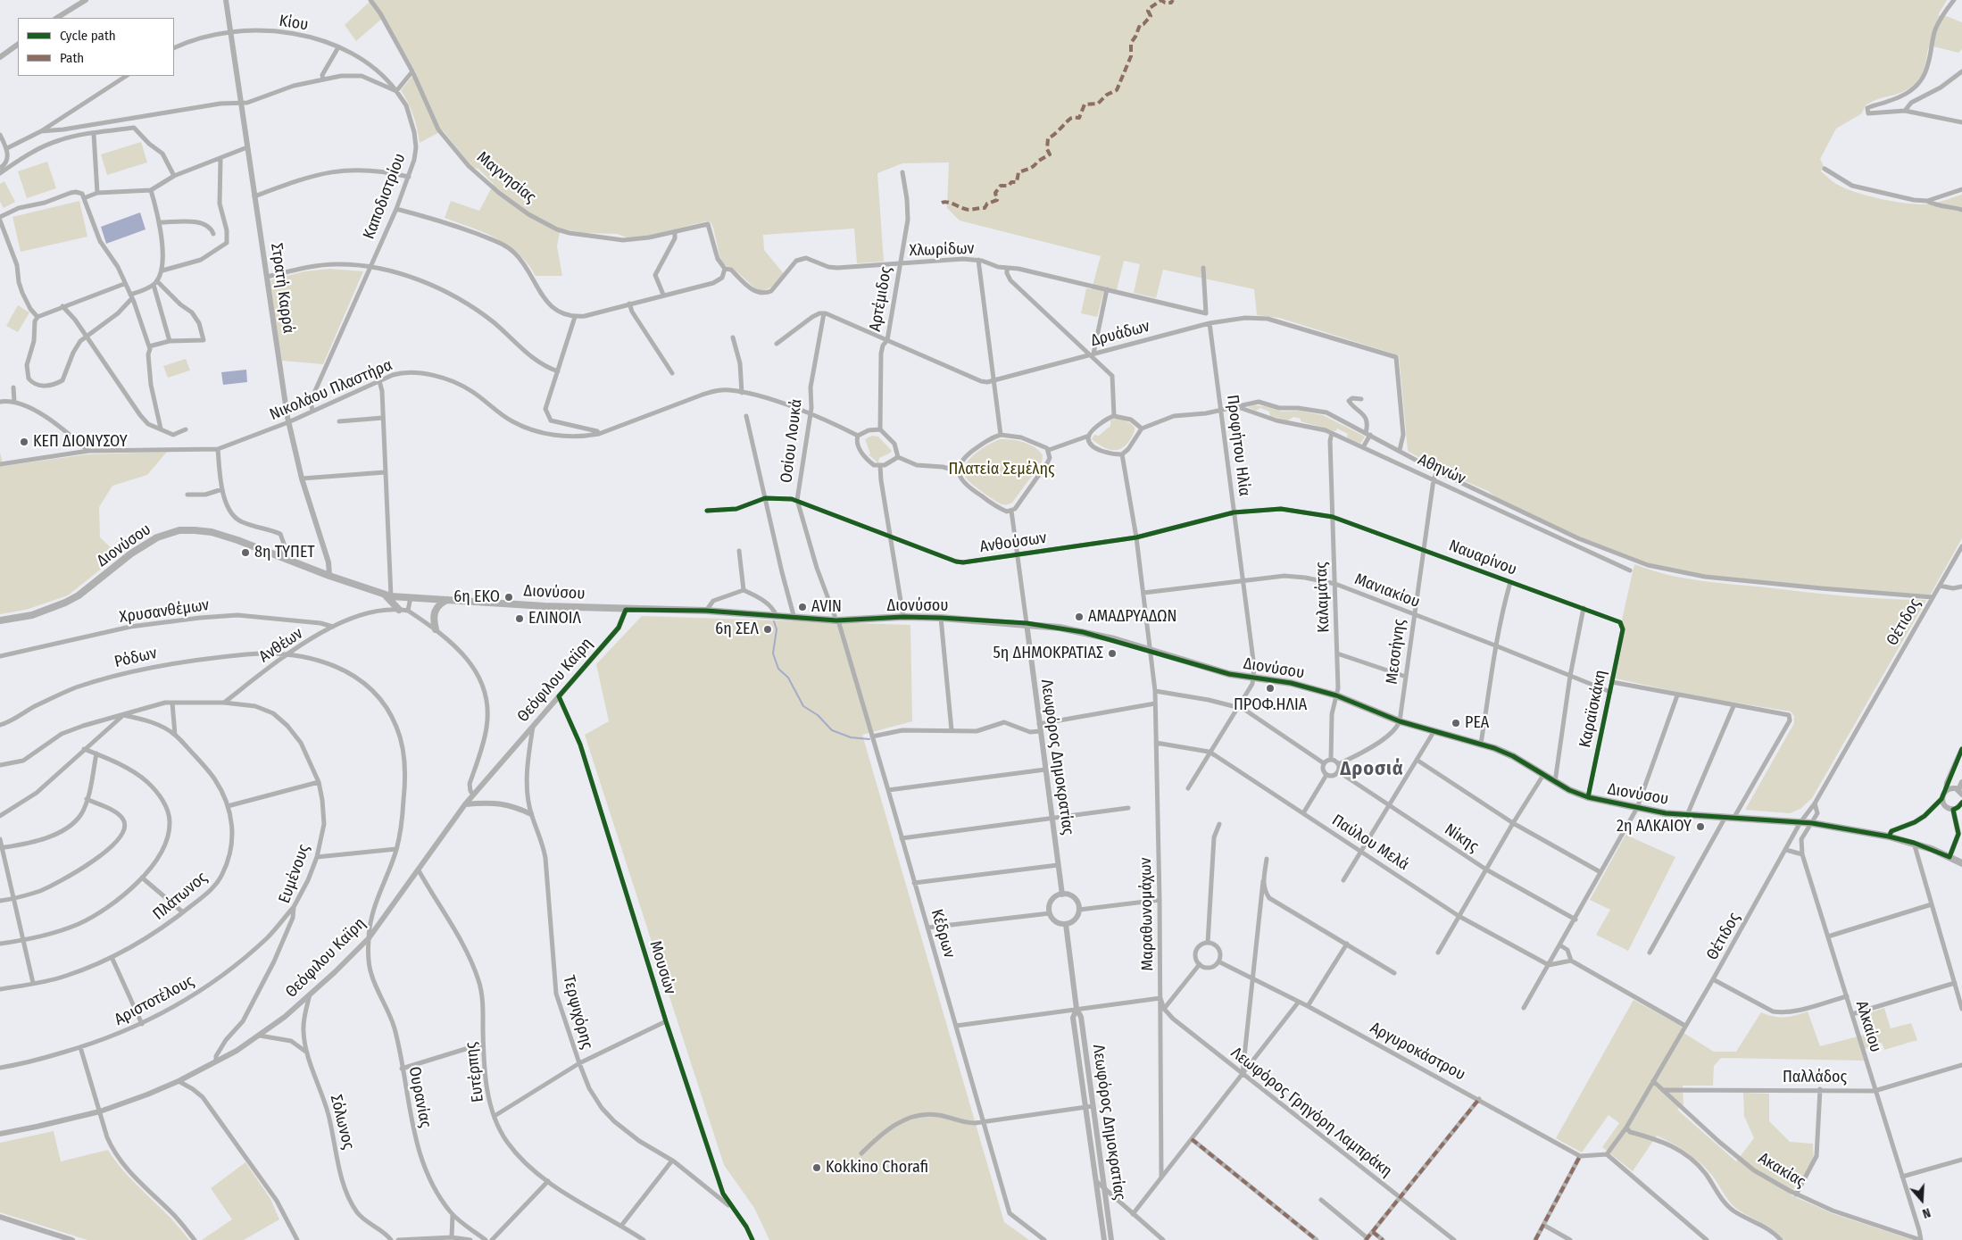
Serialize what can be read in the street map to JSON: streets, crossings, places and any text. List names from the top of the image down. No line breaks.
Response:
{"streets":{"main road":["Διονύσου"],"street":["Κίου","Μαγνησίας","Καποδιστρίου","Χλωρίδων","Στρατή Καρρά","Αρτέμιδος","Δρυάδων","Νικολάου Πλαστήρα","Οσίου Λουκά","Προφήτου Ηλία","Αθηνών","Ανθούσων","Ναυαρίνου","Μανιακίου","Καλαμάτας","Χρυσανθέμων","Θέτιδος","Ανθέων","Μεσσήνης","Ρόδων","Θεόφιλου Καϊρη","Καραϊσκάκη","Λεωφόρος Δημοκρατίας","Νίκης","Παύλου Μελά","Ευμένους","Πλάτωνος","Μαραθωνομάχων","Κέδρων","Μουσών","Αριστοτέλους","Τερψιχόρης","Αλκαίου","Αργυροκάστρου","Ευτέρπης","Παλλάδος","Ουρανίας","Λεωφόρος Γρηγόρη Λαμπράκη","Σόλωνος","Ακακίας"]},"crossings":[["Κίου","Καποδιστρίου"],["Κίου","Στρατή Καρρά"],["Μαγνησίας","Χλωρίδων"],["Καποδιστρίου","Νικολάου Πλαστήρα"],["Χλωρίδων","Αρτέμιδος"],["Στρατή Καρρά","Νικολάου Πλαστήρα"],["Στρατή Καρρά","Διονύσου"],["Αρτέμιδος","Δρυάδων"],["Αρτέμιδος","Νικολάου Πλαστήρα"],["Δρυάδων","Οσίου Λουκά"],["Δρυάδων","Προφήτου Ηλία"],["Δρυάδων","Αθηνών"],["Νικολάου Πλαστήρα","Οσίου Λουκά"],["Οσίου Λουκά","Ανθούσων"],["Οσίου Λουκά","Διονύσου"],["Οσίου Λουκά","Κέδρων"],["Προφήτου Ηλία","Αθηνών"],["Προφήτου Ηλία","Ανθούσων"],["Προφήτου Ηλία","Διονύσου"],["Προφήτου Ηλία","Μανιακίου"],["Αθηνών","Καλαμάτας"],["Αθηνών","Θέτιδος"],["Αθηνών","Μεσσήνης"],["Αθηνών","Μαραθωνομάχων"],["Ανθούσων","Ναυαρίνου"],["Ανθούσων","Καλαμάτας"],["Ανθούσων","Μαραθωνομάχων"],["Διονύσου","Καλαμάτας"],["Διονύσου","Θέτιδος"],["Διονύσου","Μεσσήνης"],["Διονύσου","Θεόφιλου Καϊρη"],["Διονύσου","Καραϊσκάκη"],["Διονύσου","Λεωφόρος Δημοκρατίας"],["Διονύσου","Μαραθωνομάχων"],["Διονύσου","Κέδρων"],["Διονύσου","Αλκαίου"],["Ναυαρίνου","Καλαμάτας"],["Ναυαρίνου","Μεσσήνης"],["Ναυαρίνου","Καραϊσκάκη"],["Μανιακίου","Καλαμάτας"],["Μανιακίου","Μεσσήνης"],["Μανιακίου","Καραϊσκάκη"],["Μανιακίου","Μαραθωνομάχων"],["Καλαμάτας","Νίκης"],["Χρυσανθέμων","Ανθέων"],["Θέτιδος","Αλκαίου"],["Θέτιδος","Ακακίας"],["Ανθέων","Ρόδων"],["Ανθέων","Ευμένους"],["Ρόδων","Ουρανίας"],["Θεόφιλου Καϊρη","Ευμένους"],["Θεόφιλου Καϊρη","Μουσών"],["Θεόφιλου Καϊρη","Τερψιχόρης"],["Θεόφιλου Καϊρη","Ευτέρπης"],["Θεόφιλου Καϊρη","Ουρανίας"],["Θεόφιλου Καϊρη","Σόλωνος"],["Παύλου Μελά","Μαραθωνομάχων"],["Ευμένους","Αριστοτέλους"],["Μαραθωνομάχων","Λεωφόρος Γρηγόρη Λαμπράκη"],["Μουσών","Τερψιχόρης"],["Αλκαίου","Παλλάδος"],["Αλκαίου","Ακακίας"],["Παλλάδος","Ακακίας"]],"districts":["Δροσιά"],"parks":["Πλατεία Σεμέλης"],"places":["ΚΕΠ ΔΙΟΝΥΣΟΥ","8η ΤΥΠΕΤ","6η ΕΚΟ","AVIN","ΑΜΑΔΡΥΑΔΩΝ","ΕΛΙΝΟΙΛ","6η ΣΕΛ","5η ΔΗΜΟΚΡΑΤΙΑΣ","ΠΡΟΦ.ΗΛΙΑ","ΡΕΑ","2η ΑΛΚΑΙΟΥ","Kokkino Chorafi"],"legend":["Cycle path","Path"],"north":"bottom"}
